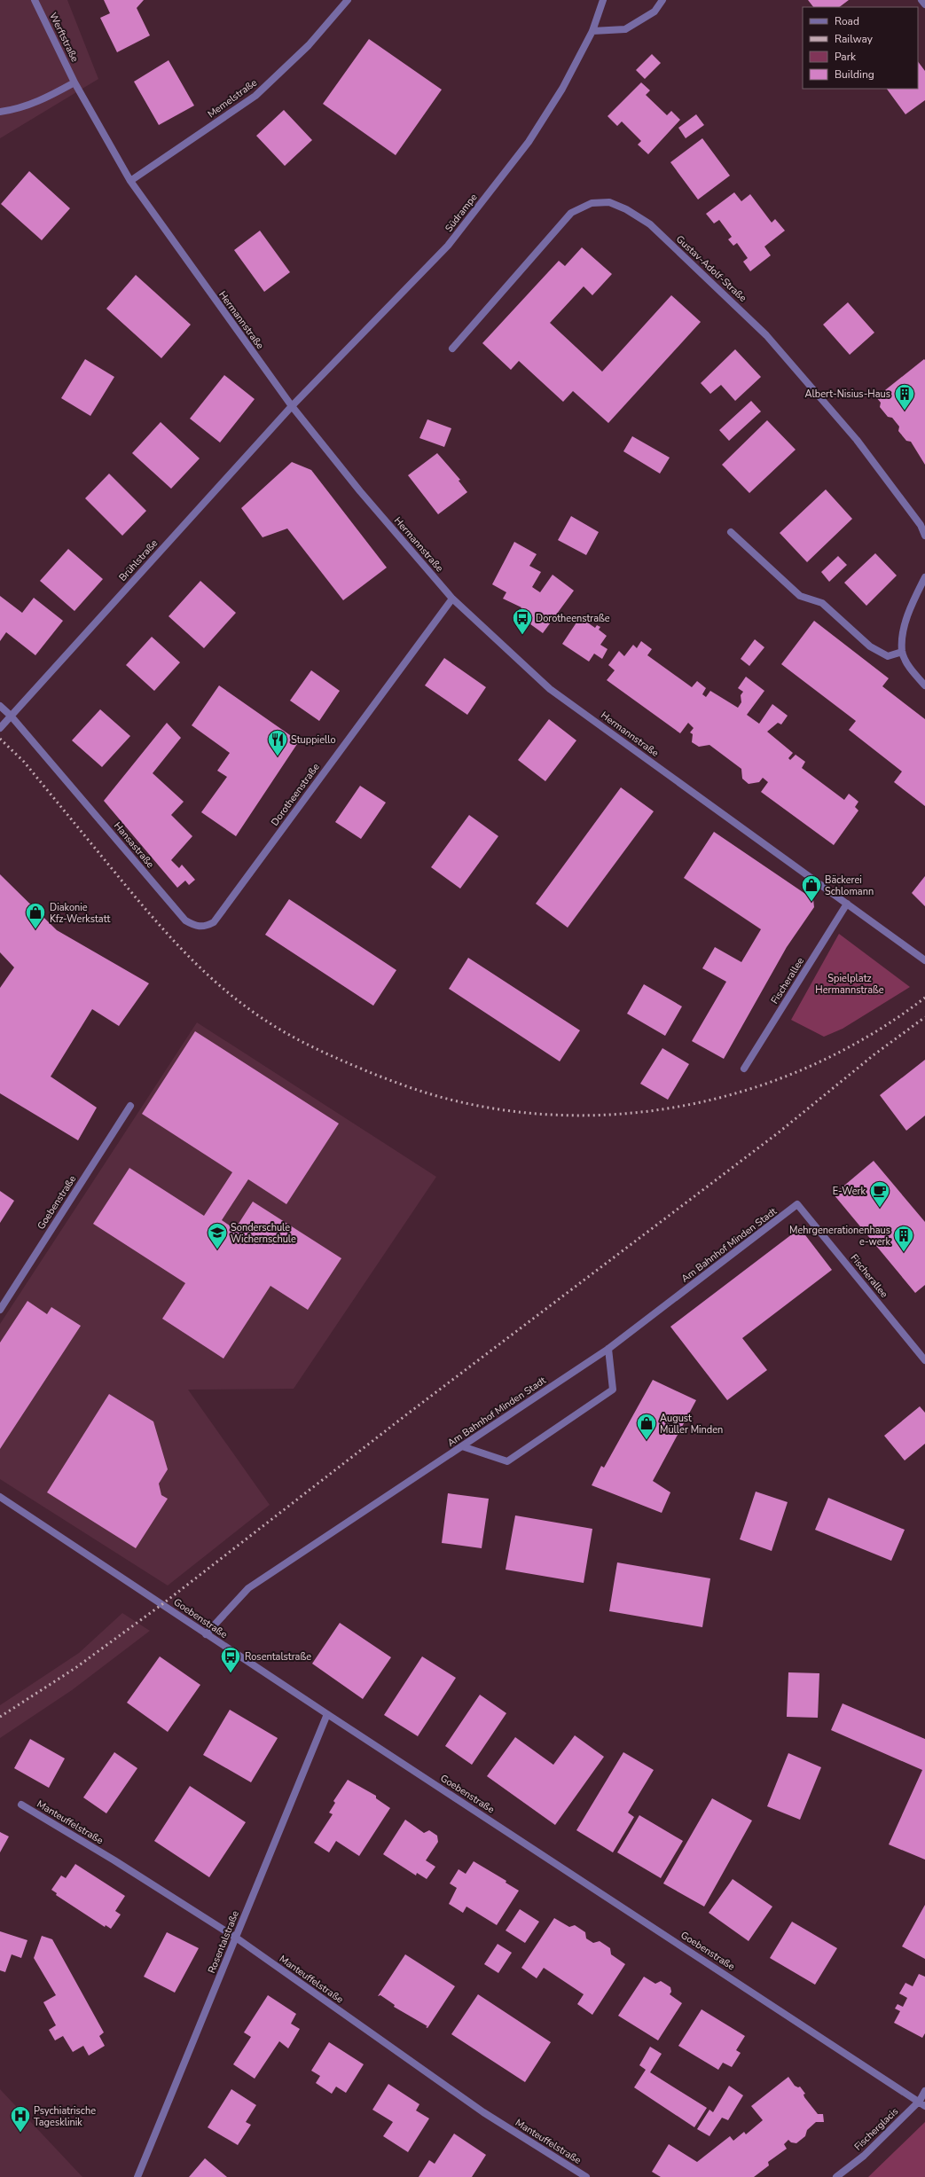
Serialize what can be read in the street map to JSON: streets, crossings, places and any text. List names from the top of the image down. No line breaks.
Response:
{"streets":{"street":["Werftstraße","Memelstraße","Südrampe","Gustav-Adolf-Straße","Hermannstraße","Brühlstraße","Dorotheenstraße","Hansastraße","Fischerallee","Goebenstraße","Am Bahnhof Minden Stadt","Manteuffelstraße","Rosentalstraße","Fischerglacis"]},"crossings":[["Werftstraße","Hermannstraße"],["Memelstraße","Hermannstraße"],["Südrampe","Hermannstraße"],["Südrampe","Brühlstraße"],["Hermannstraße","Brühlstraße"],["Hermannstraße","Dorotheenstraße"],["Hermannstraße","Fischerallee"],["Brühlstraße","Hansastraße"],["Dorotheenstraße","Hansastraße"],["Fischerallee","Am Bahnhof Minden Stadt"],["Goebenstraße","Am Bahnhof Minden Stadt"],["Goebenstraße","Rosentalstraße"],["Goebenstraße","Fischerglacis"],["Manteuffelstraße","Rosentalstraße"]],"parks":["Spielplatz Hermannstraße"],"places":{"building":["Albert-Nisius-Haus","Mehrgenerationenhaus e-werk"],"bus stop":["Dorotheenstraße","Rosentalstraße"],"restaurant":["Stuppiello"],"shop":["Bäckerei Schlomann","Diakonie Kfz-Werkstatt","August Müller Minden"],"cafe":["E-Werk"],"school or university":["Sonderschule Wichernschule"],"hospital":["Psychiatrische Tagesklinik"]},"legend":["Road","Railway","Park","Building"]}
